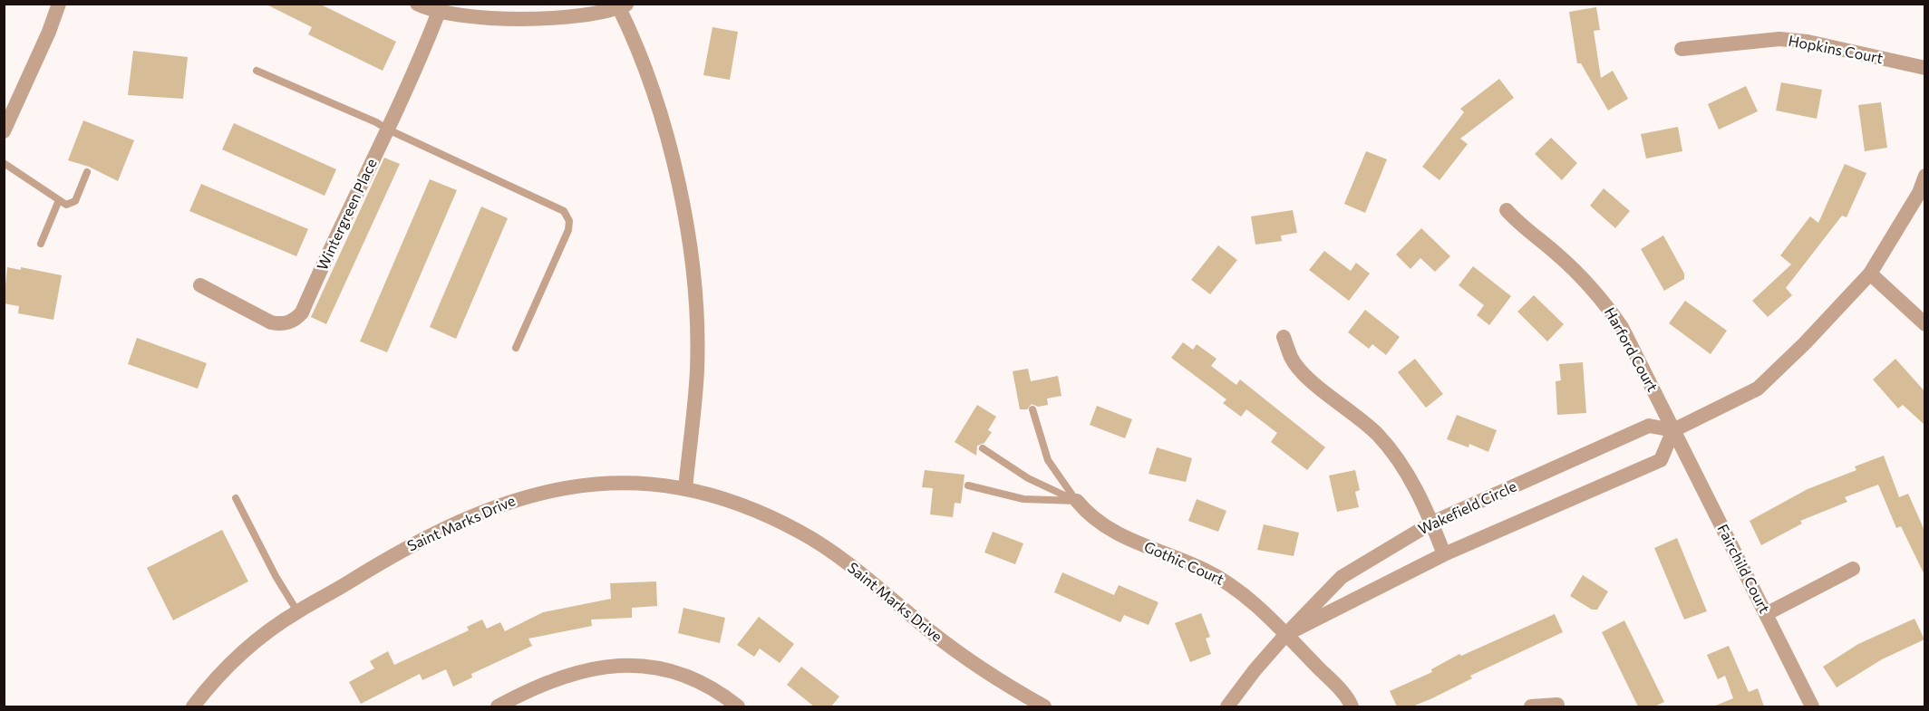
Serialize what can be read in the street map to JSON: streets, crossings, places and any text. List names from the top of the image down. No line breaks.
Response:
{"streets":{"street":["Hopkins Court","Wintergreen Place","Harford Court","Wakefield Circle","Saint Marks Drive","Gothic Court","Fairchild Court"]},"crossings":[["Harford Court","Wakefield Circle"],["Harford Court","Fairchild Court"],["Wakefield Circle","Gothic Court"],["Wakefield Circle","Fairchild Court"]]}
